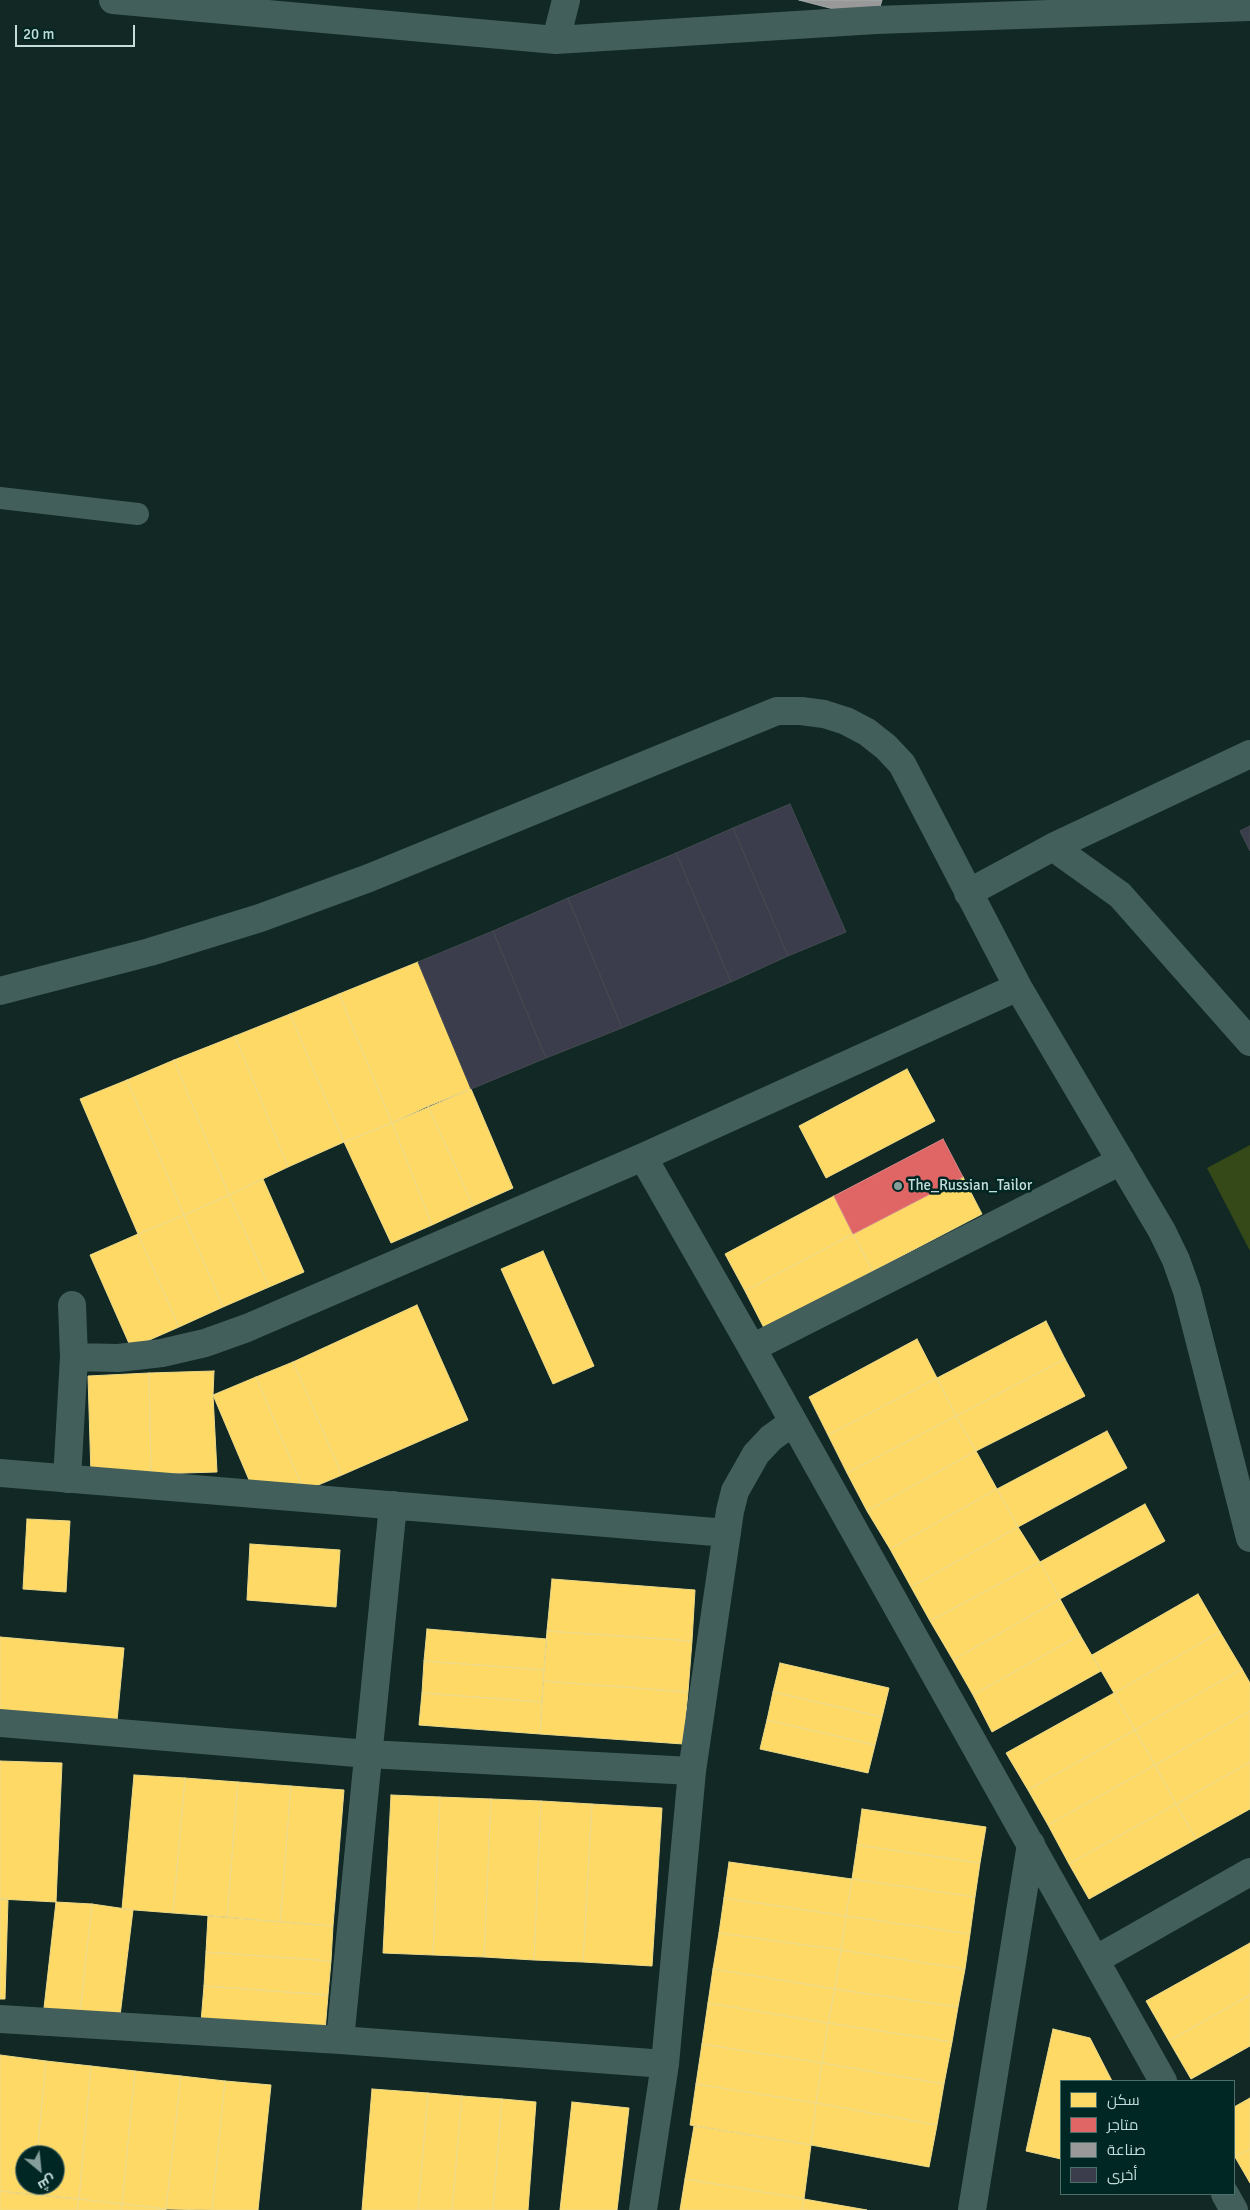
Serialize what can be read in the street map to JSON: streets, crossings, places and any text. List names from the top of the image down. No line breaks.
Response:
{"places":["The_Russian_Tailor"],"legend":["سكن","متاجر","صناعة","أخرى"],"scale_bar":"20 m","north":"bottom right"}
